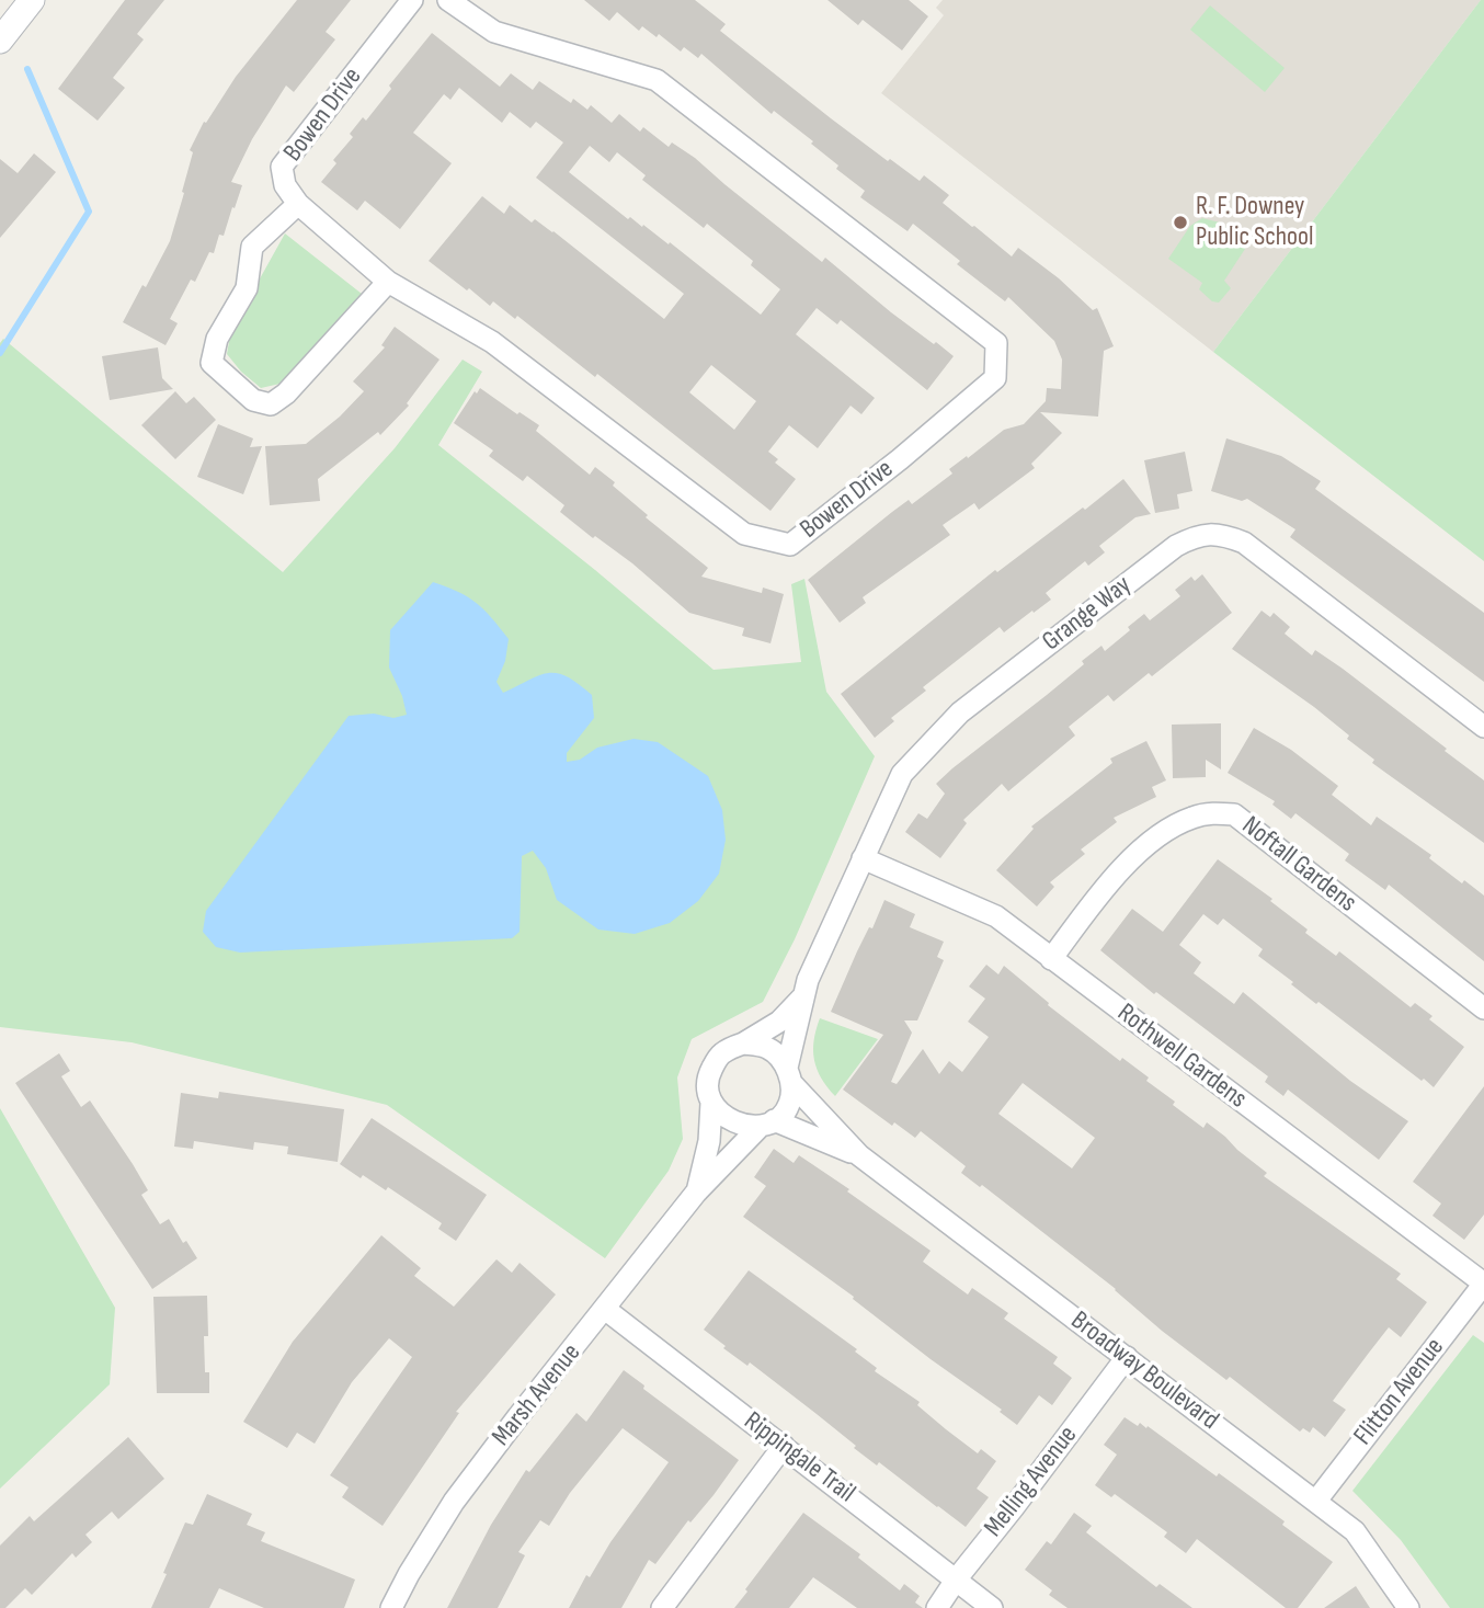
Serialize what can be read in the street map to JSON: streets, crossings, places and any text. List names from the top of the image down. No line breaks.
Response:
{"streets":{"street":["Bowen Drive","Grange Way","Noftall Gardens","Rothwell Gardens","Broadway Boulevard","Flitton Avenue","Marsh Avenue","Rippingale Trail","Melling Avenue"]},"crossings":[["Grange Way","Rothwell Gardens"],["Grange Way","Broadway Boulevard"],["Grange Way","Marsh Avenue"],["Noftall Gardens","Rothwell Gardens"],["Rothwell Gardens","Flitton Avenue"],["Broadway Boulevard","Flitton Avenue"],["Broadway Boulevard","Marsh Avenue"],["Broadway Boulevard","Melling Avenue"],["Marsh Avenue","Rippingale Trail"],["Rippingale Trail","Melling Avenue"]],"places":["R. F. Downey Public School"]}
